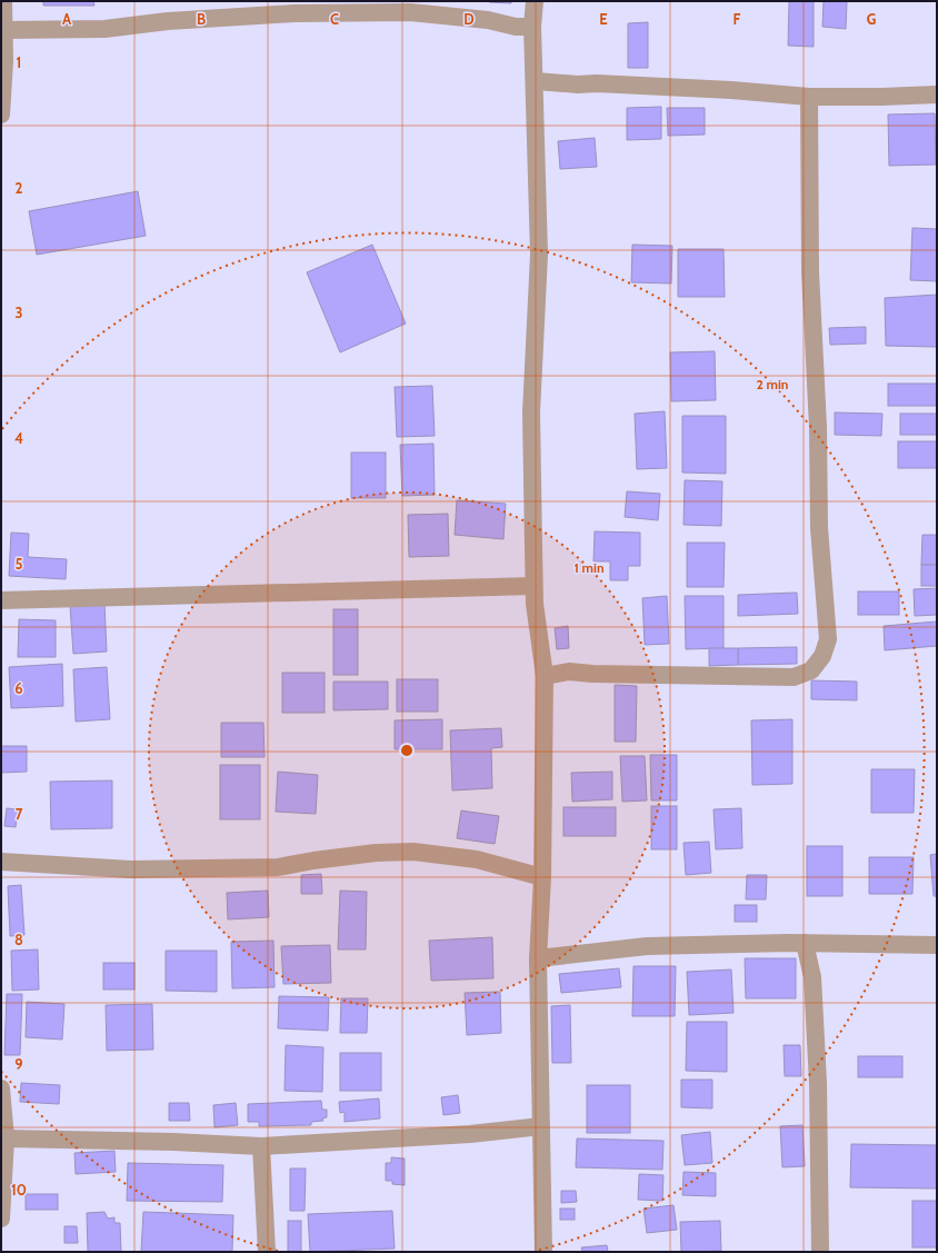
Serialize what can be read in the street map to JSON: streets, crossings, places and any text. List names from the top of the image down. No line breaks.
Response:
{"grid":{"columns":["A","B","C","D","E","F","G"],"rows":["1","2","3","4","5","6","7","8","9","10"]},"rings":["2 min","1 min"]}
